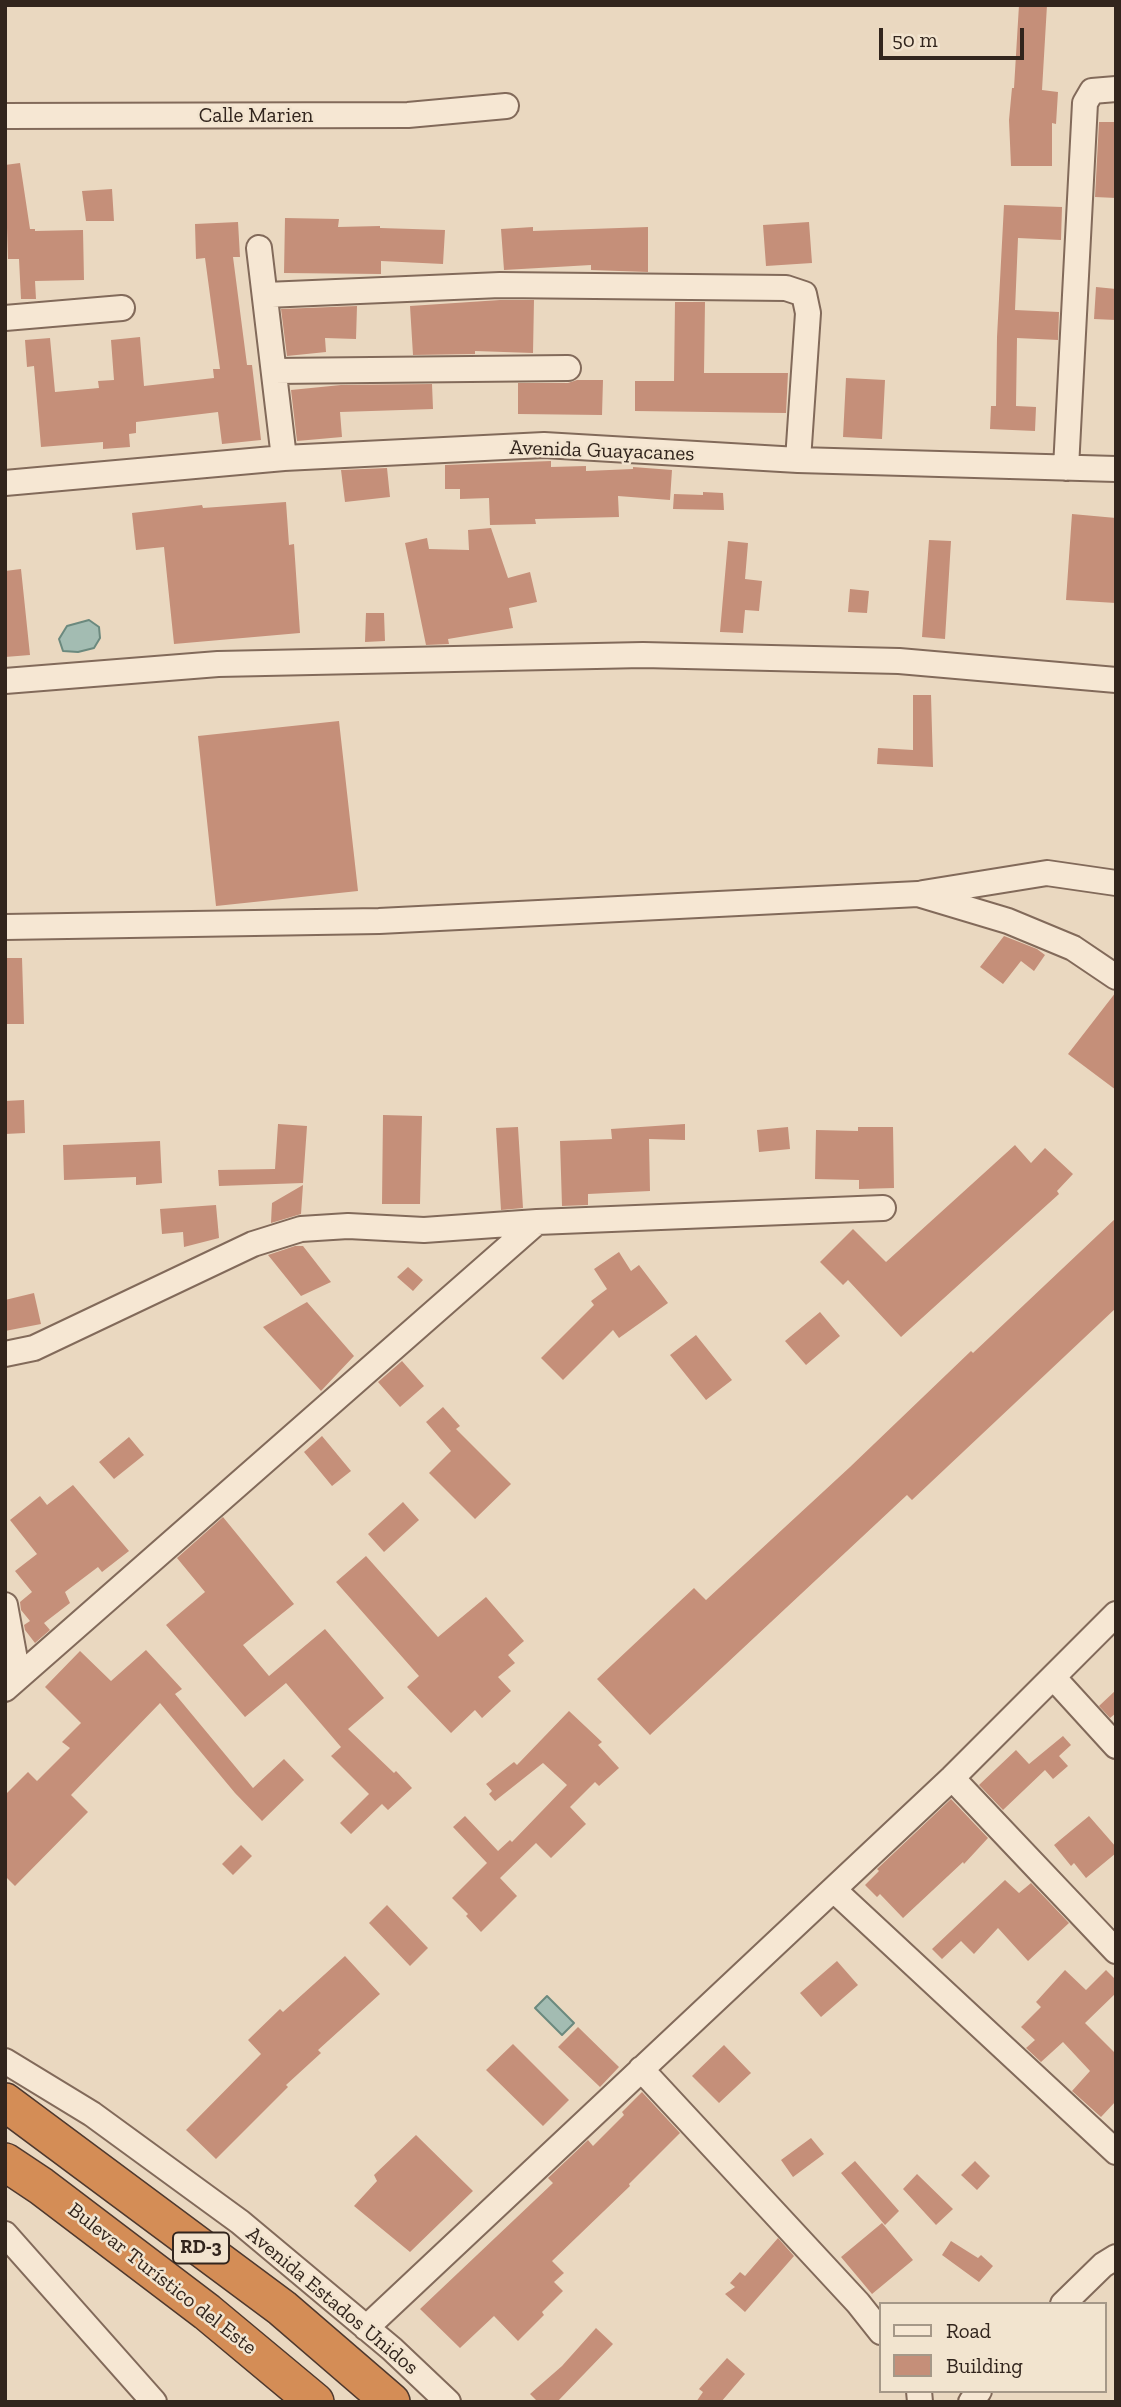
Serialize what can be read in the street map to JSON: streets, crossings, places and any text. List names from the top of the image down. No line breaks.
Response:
{"streets":{"highway":["RD-3","Bulevar Turístico del Este"],"street":["Calle Marien","Avenida Guayacanes","Avenida Estados Unidos"]},"legend":["Road","Building"],"scale_bar":"50 m"}
